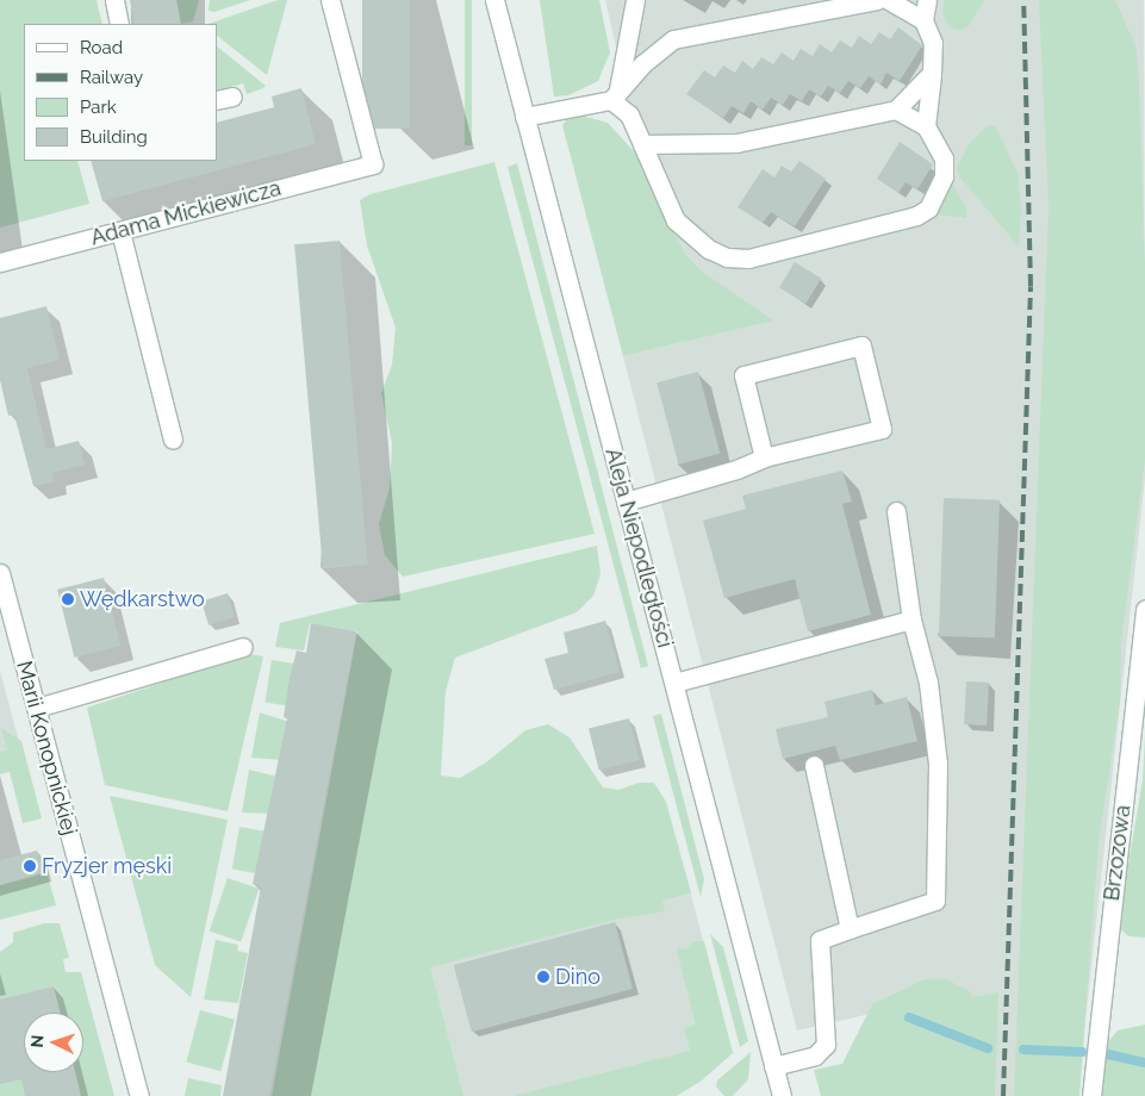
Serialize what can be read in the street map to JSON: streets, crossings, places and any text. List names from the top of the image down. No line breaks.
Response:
{"streets":{"street":["Adama Mickiewicza","Aleja Niepodległości","Marii Konopnickiej","Brzozowa"]},"places":["Wędkarstwo","Fryzjer męski","Dino"],"legend":["Road","Railway","Park","Building"],"north":"left"}
